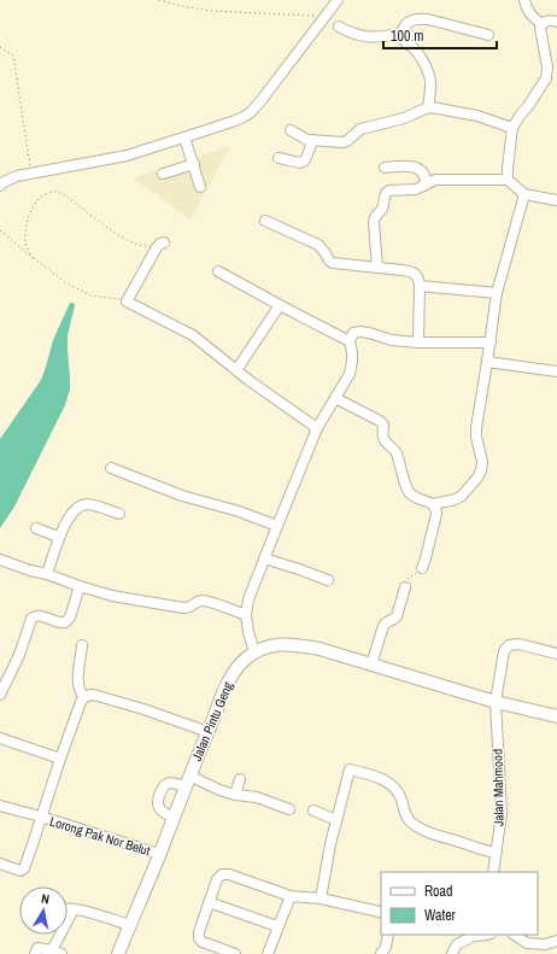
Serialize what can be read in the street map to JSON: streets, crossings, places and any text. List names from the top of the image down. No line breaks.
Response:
{"streets":{"main road":["Jalan Pintu Geng"],"street":["Jalan Mahmood","Lorong Pak Nor Belut"]},"crossings":[["Jalan Pintu Geng","Jalan Mahmood"],["Jalan Pintu Geng","Lorong Pak Nor Belut"]],"legend":["Road","Water"],"scale_bar":"100 m","north":"top"}
